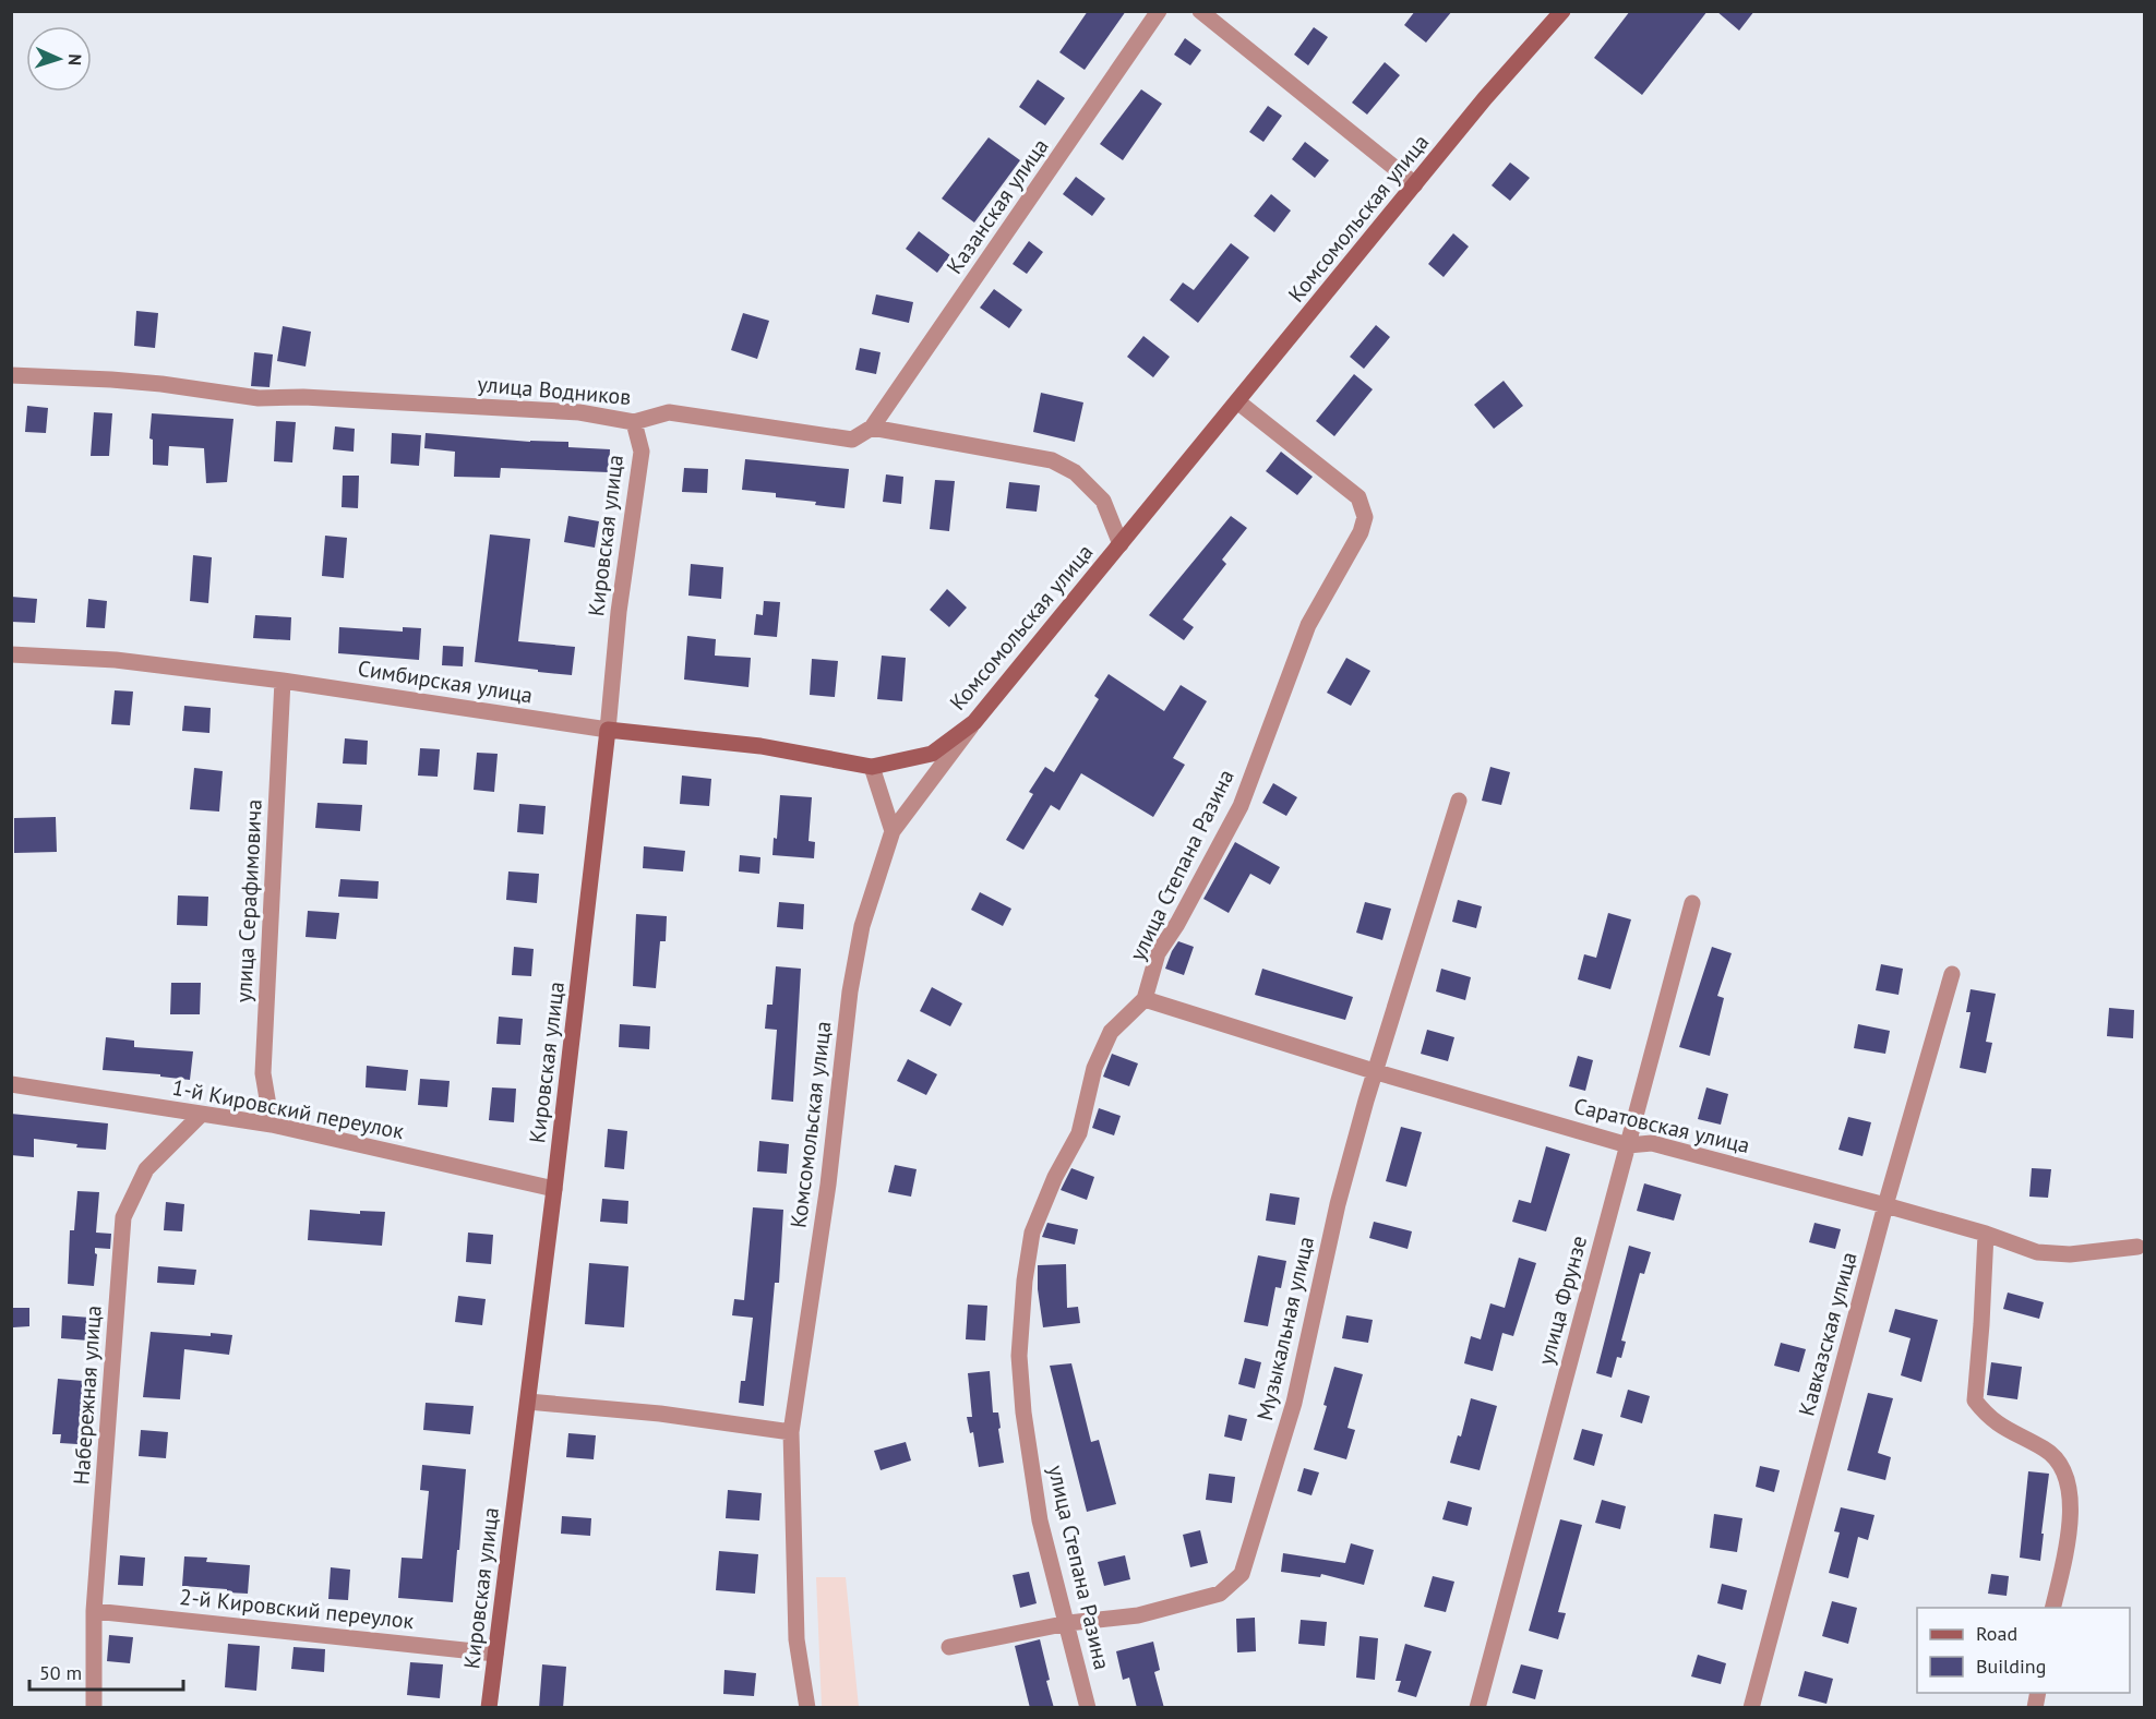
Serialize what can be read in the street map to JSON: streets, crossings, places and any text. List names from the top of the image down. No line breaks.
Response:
{"streets":{"main road":["Комсомольская улица","Кировская улица","Симбирская улица"],"street":["Казанская улица","улица Водников","улица Степана Разина","улица Серафимовича","1-й Кировский переулок","Саратовская улица","улица Фрунзе","Музыкальная улица","Кавказская улица","Набережная улица","2-й Кировский переулок"]},"crossings":[["Казанская улица","улица Водников"],["Комсомольская улица","Симбирская улица"],["Комсомольская улица","улица Степана Разина"],["улица Водников","Кировская улица"],["Кировская улица","Симбирская улица"],["Кировская улица","1-й Кировский переулок"],["Кировская улица","2-й Кировский переулок"],["Симбирская улица","улица Серафимовича"],["улица Степана Разина","Саратовская улица"],["улица Степана Разина","Музыкальная улица"],["улица Серафимовича","1-й Кировский переулок"],["1-й Кировский переулок","Набережная улица"],["Саратовская улица","улица Фрунзе"],["Саратовская улица","Музыкальная улица"],["Саратовская улица","Кавказская улица"],["Набережная улица","2-й Кировский переулок"]],"legend":["Road","Building"],"scale_bar":"50 m","north":"right"}
